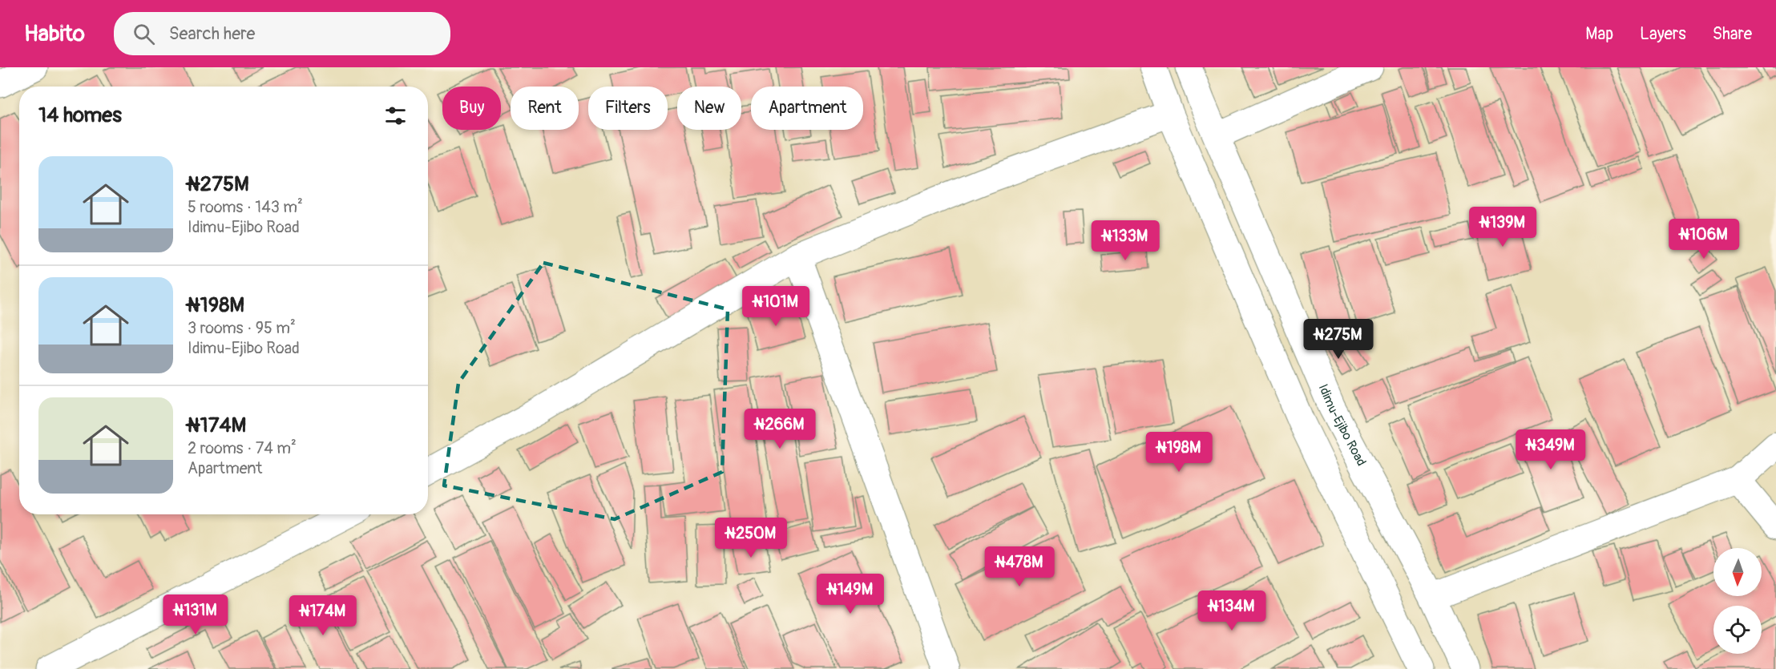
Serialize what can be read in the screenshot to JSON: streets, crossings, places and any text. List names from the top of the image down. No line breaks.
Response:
{"streets":{"street":["Idimu-Ejibo Road"]},"north":"bottom","page":{"header":"Habito","search":"Search here","nav":["Map","Layers","Share"],"chip":["Buy","Rent","Filters","New","Apartment"],"heading":"14 homes","list":[{"name":"₦275M","note":"5 rooms · 143 m² · Idimu-Ejibo Road"},{"name":"₦198M","note":"3 rooms · 95 m² · Idimu-Ejibo Road"},{"name":"₦174M","note":"2 rooms · 74 m² · Apartment"}],"price":["₦139M","₦106M","₦133M","₦101M","₦275M","₦266M","₦349M","₦198M","₦250M","₦478M","₦149M","₦134M","₦131M","₦174M"]}}
